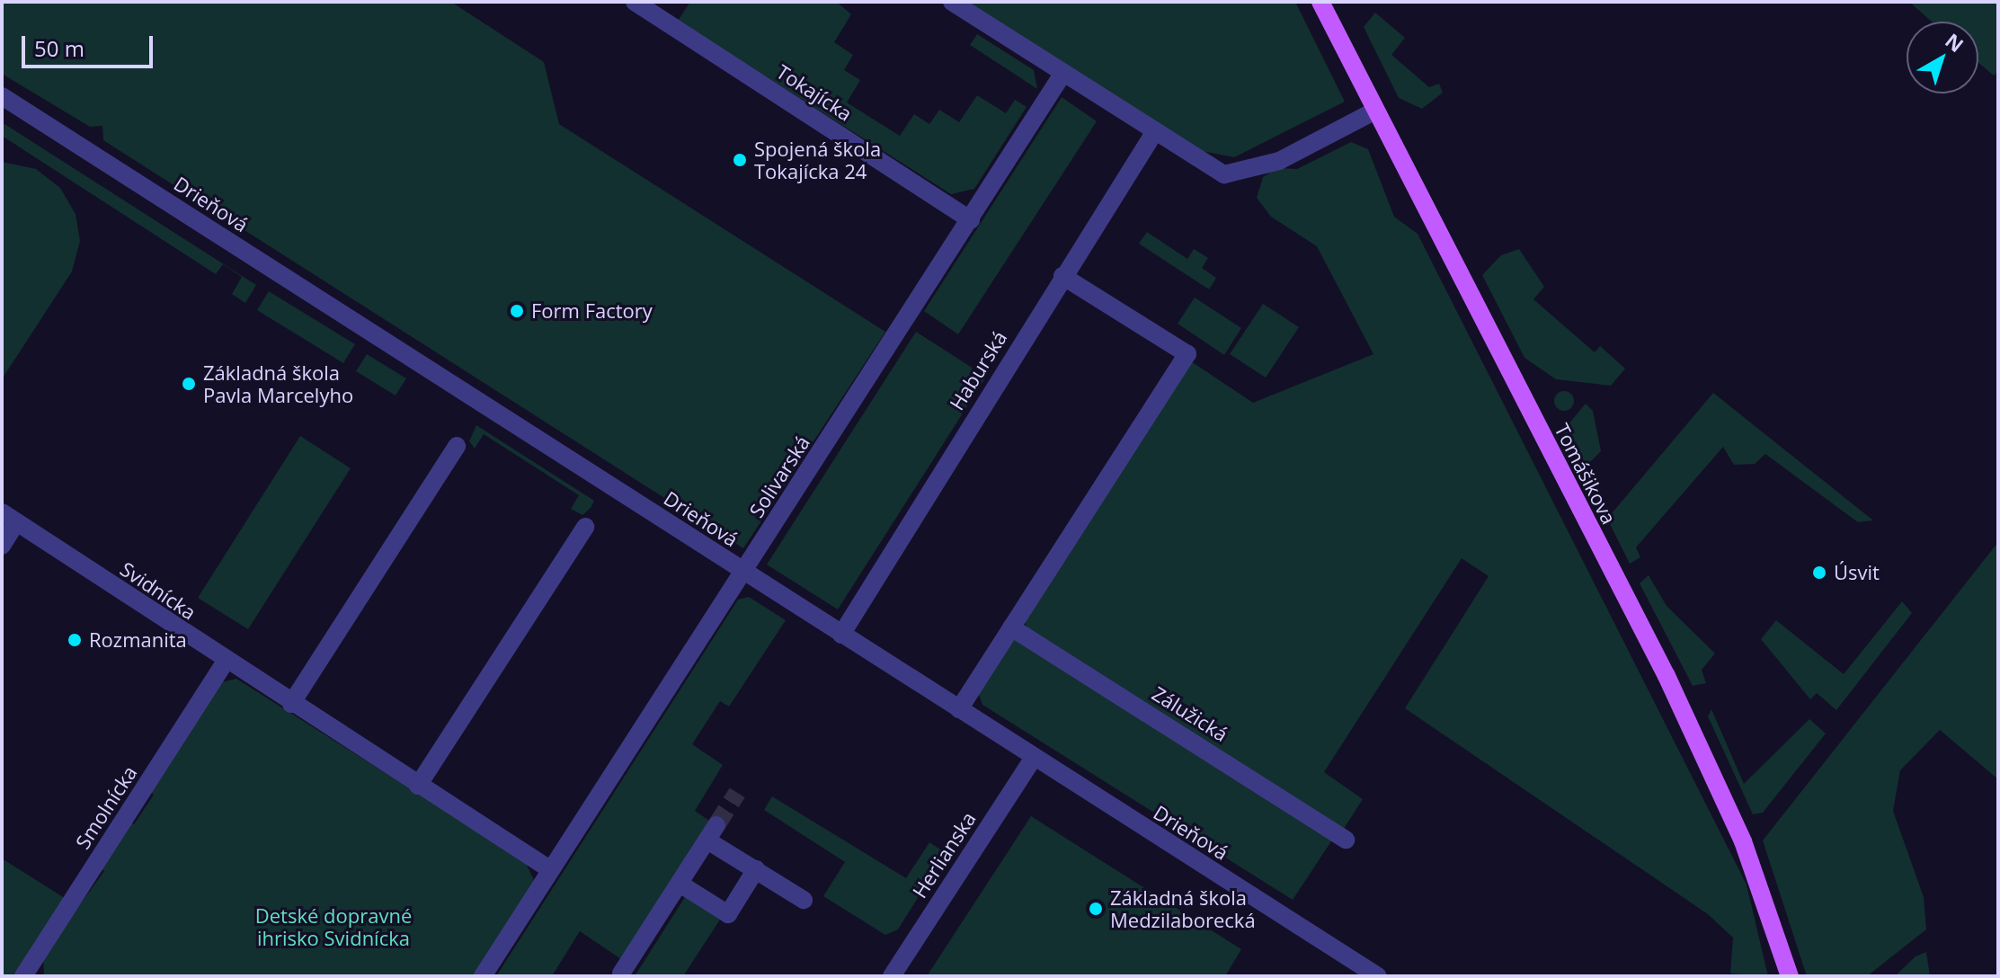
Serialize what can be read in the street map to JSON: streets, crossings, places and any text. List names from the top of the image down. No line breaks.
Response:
{"streets":{"main road":["Tomášikova"],"street":["Tokajícka","Drieňová","Haburská","Solivarská","Svidnícka","Zálužická","Smolnícka","Herlianska"]},"crossings":[["Tokajícka","Solivarská"],["Drieňová","Haburská"],["Drieňová","Solivarská"],["Drieňová","Herlianska"],["Solivarská","Svidnícka"],["Svidnícka","Smolnícka"]],"parks":["Detské dopravné ihrisko Svidnícka"],"places":["Spojená škola Tokajícka 24","Form Factory","Základná škola Pavla Marcelyho","Úsvit","Rozmanita","Základná škola Medzilaborecká"],"scale_bar":"50 m","north":"top right"}
